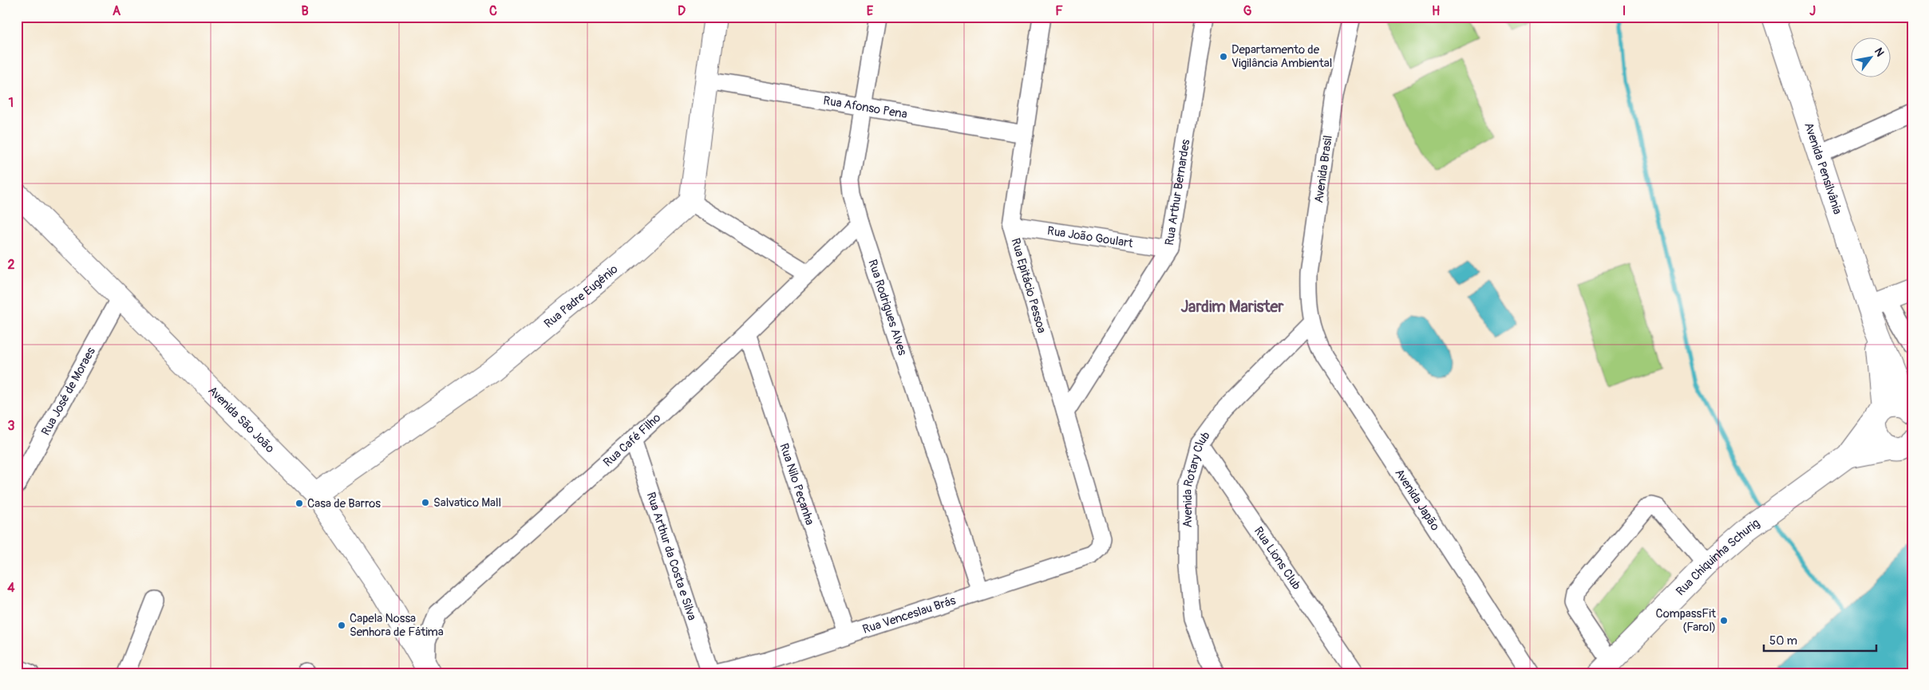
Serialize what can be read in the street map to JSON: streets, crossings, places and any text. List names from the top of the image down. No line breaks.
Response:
{"streets":{"main road":["Avenida Pensilvânia","Rua Padre Eugênio","Avenida São João","Rua Chiquinha Schurig"],"street":["Rua Afonso Pena","Avenida Brasil","Rua Arthur Bernardes","Rua João Goulart","Rua Epitácio Pessoa","Rua Rodrigues Alves","Rua José de Moraes","Rua Café Filho","Avenida Rotary Club","Rua Nilo Peçanha","Avenida Japão","Rua Arthur da Costa e Silva","Rua Lions Club","Rua Venceslau Brás"]},"crossings":[["Rua Afonso Pena","Rua Epitácio Pessoa"],["Rua Afonso Pena","Rua Rodrigues Alves"],["Avenida Pensilvânia","Rua Chiquinha Schurig"],["Avenida Brasil","Avenida Rotary Club"],["Avenida Brasil","Avenida Japão"],["Rua Arthur Bernardes","Rua João Goulart"],["Rua Arthur Bernardes","Rua Epitácio Pessoa"],["Rua João Goulart","Rua Epitácio Pessoa"],["Rua Epitácio Pessoa","Rua Venceslau Brás"],["Rua Padre Eugênio","Avenida São João"],["Rua Rodrigues Alves","Rua Café Filho"],["Rua Rodrigues Alves","Rua Venceslau Brás"],["Rua José de Moraes","Avenida São João"],["Avenida São João","Rua Café Filho"],["Rua Café Filho","Rua Nilo Peçanha"],["Rua Café Filho","Rua Arthur da Costa e Silva"],["Avenida Rotary Club","Avenida Japão"],["Avenida Rotary Club","Rua Lions Club"],["Rua Nilo Peçanha","Rua Venceslau Brás"]],"districts":["Jardim Marister"],"places":["Departamento de Vigilância Ambiental","Salvatico Mall","Casa de Barros","CompassFit (Farol)","Capela Nossa Senhora de Fátima"],"scale_bar":"50 m","north":"top right","grid":{"columns":["A","B","C","D","E","F","G","H","I","J"],"rows":["1","2","3","4"]}}
